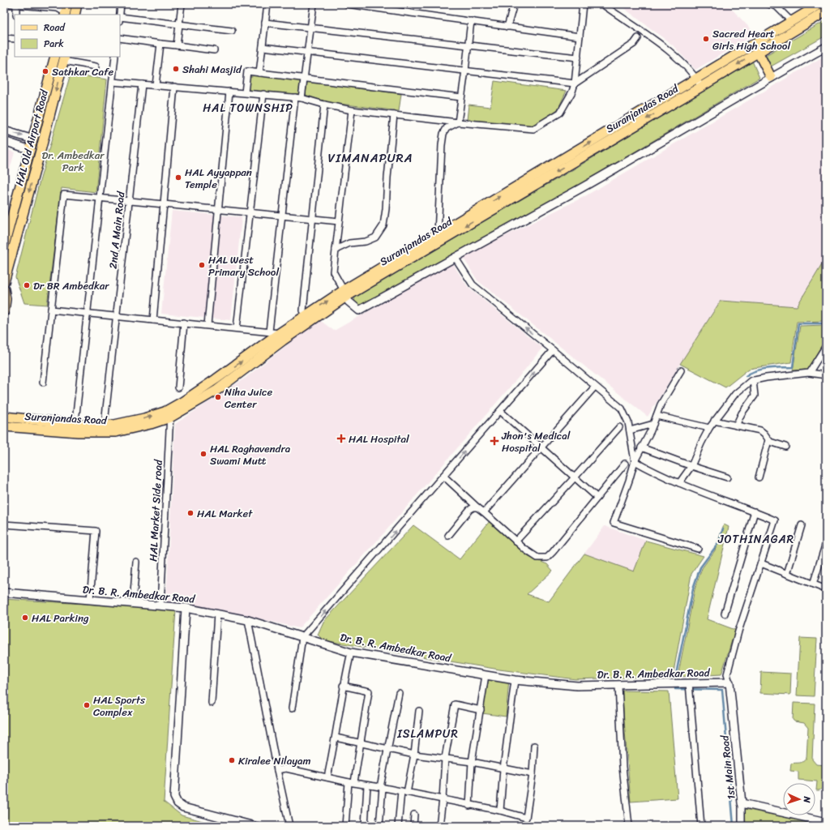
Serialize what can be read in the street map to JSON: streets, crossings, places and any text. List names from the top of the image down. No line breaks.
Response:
{"streets":{"main road":["Suranjandas Road","HAL Old Airport Road"],"street":["2nd A Main Road","HAL Market Side road","Dr. B. R. Ambedkar Road","1st Main Road"]},"crossings":[["Suranjandas Road","HAL Market Side road"],["HAL Market Side road","Dr. B. R. Ambedkar Road"],["Dr. B. R. Ambedkar Road","1st Main Road"]],"districts":["HAL TOWNSHIP","VIMANAPURA","JOTHINAGAR","ISLAMPUR"],"parks":["Dr. Ambedkar Park"],"places":{"other":["Sacred Heart Girls High School","Shahi Masjid","Sathkar Cafe","HAL Ayyappan Temple","HAL West Primary School","Dr BR Ambedkar","Niha Juice Center","HAL Raghavendra Swami Mutt","HAL Market","HAL Parking","HAL Sports Complex","Kiralee Nilayam"],"health":["HAL Hospital","Jhon's Medical Hospital"]},"legend":["Road","Park"],"north":"right"}
